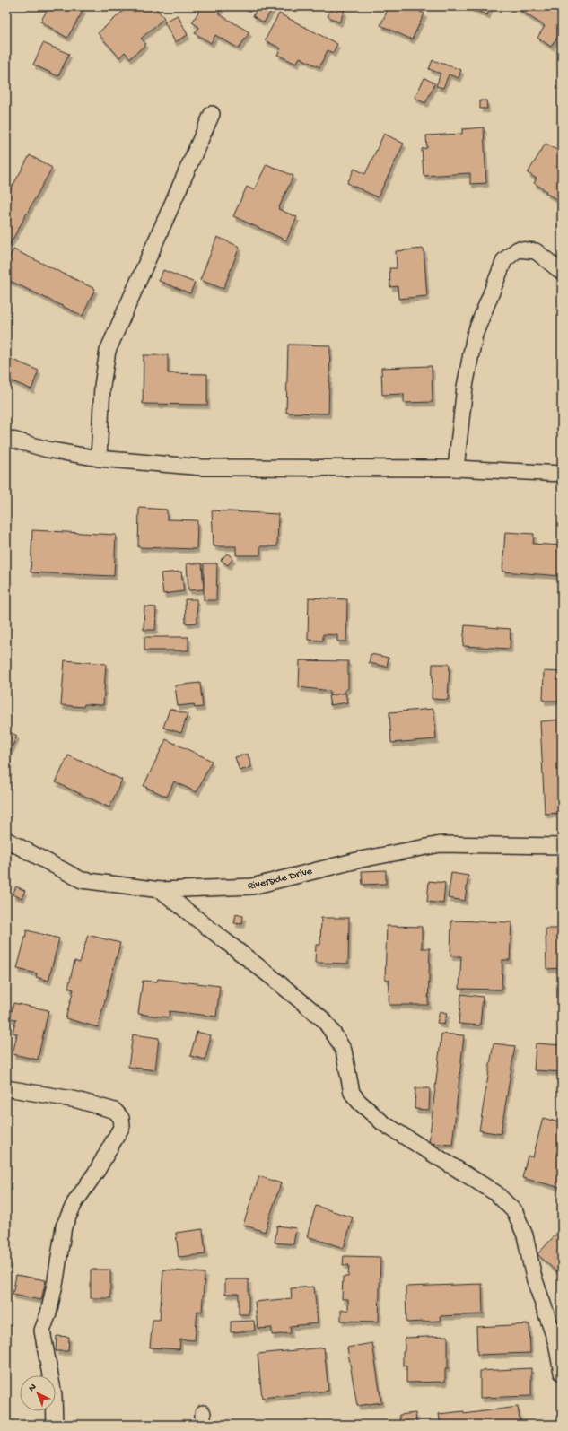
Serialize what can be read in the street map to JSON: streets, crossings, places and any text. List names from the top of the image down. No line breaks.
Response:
{"streets":{"street":["Riverside Drive"]},"north":"top left"}
